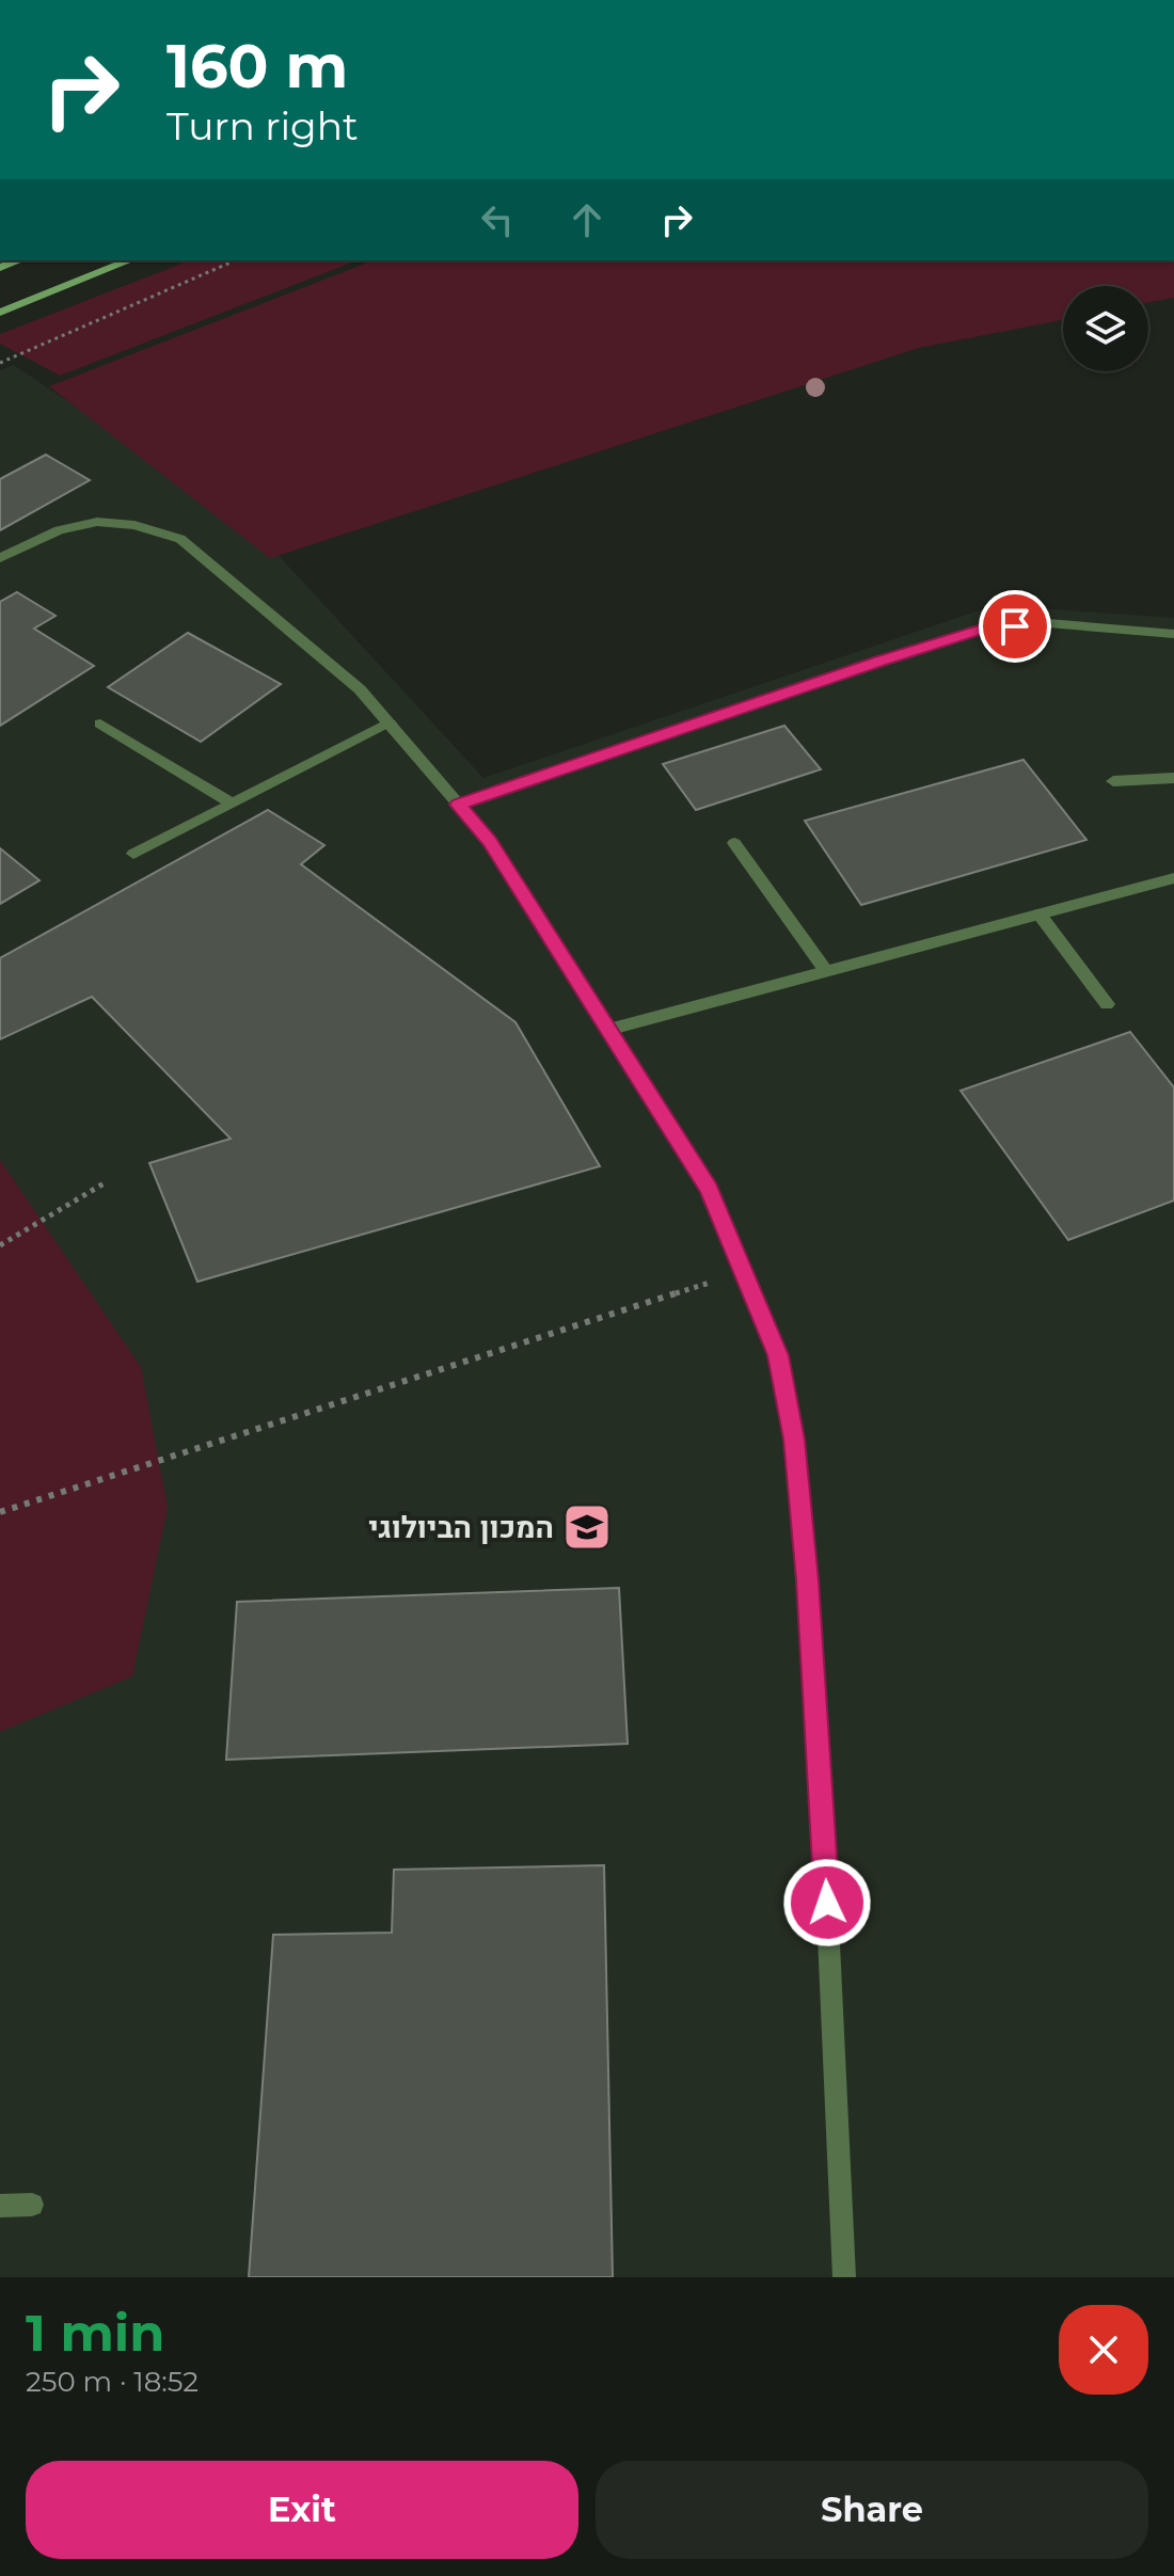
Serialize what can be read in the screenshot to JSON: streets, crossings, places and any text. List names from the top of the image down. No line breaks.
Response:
{"places":{"school or university":["המכון הביולוגי"]},"page":{"turn":["160 m","Turn right"],"heading":["1 min","250 m · 18:52"],"buttons":["Exit","Share"]}}
